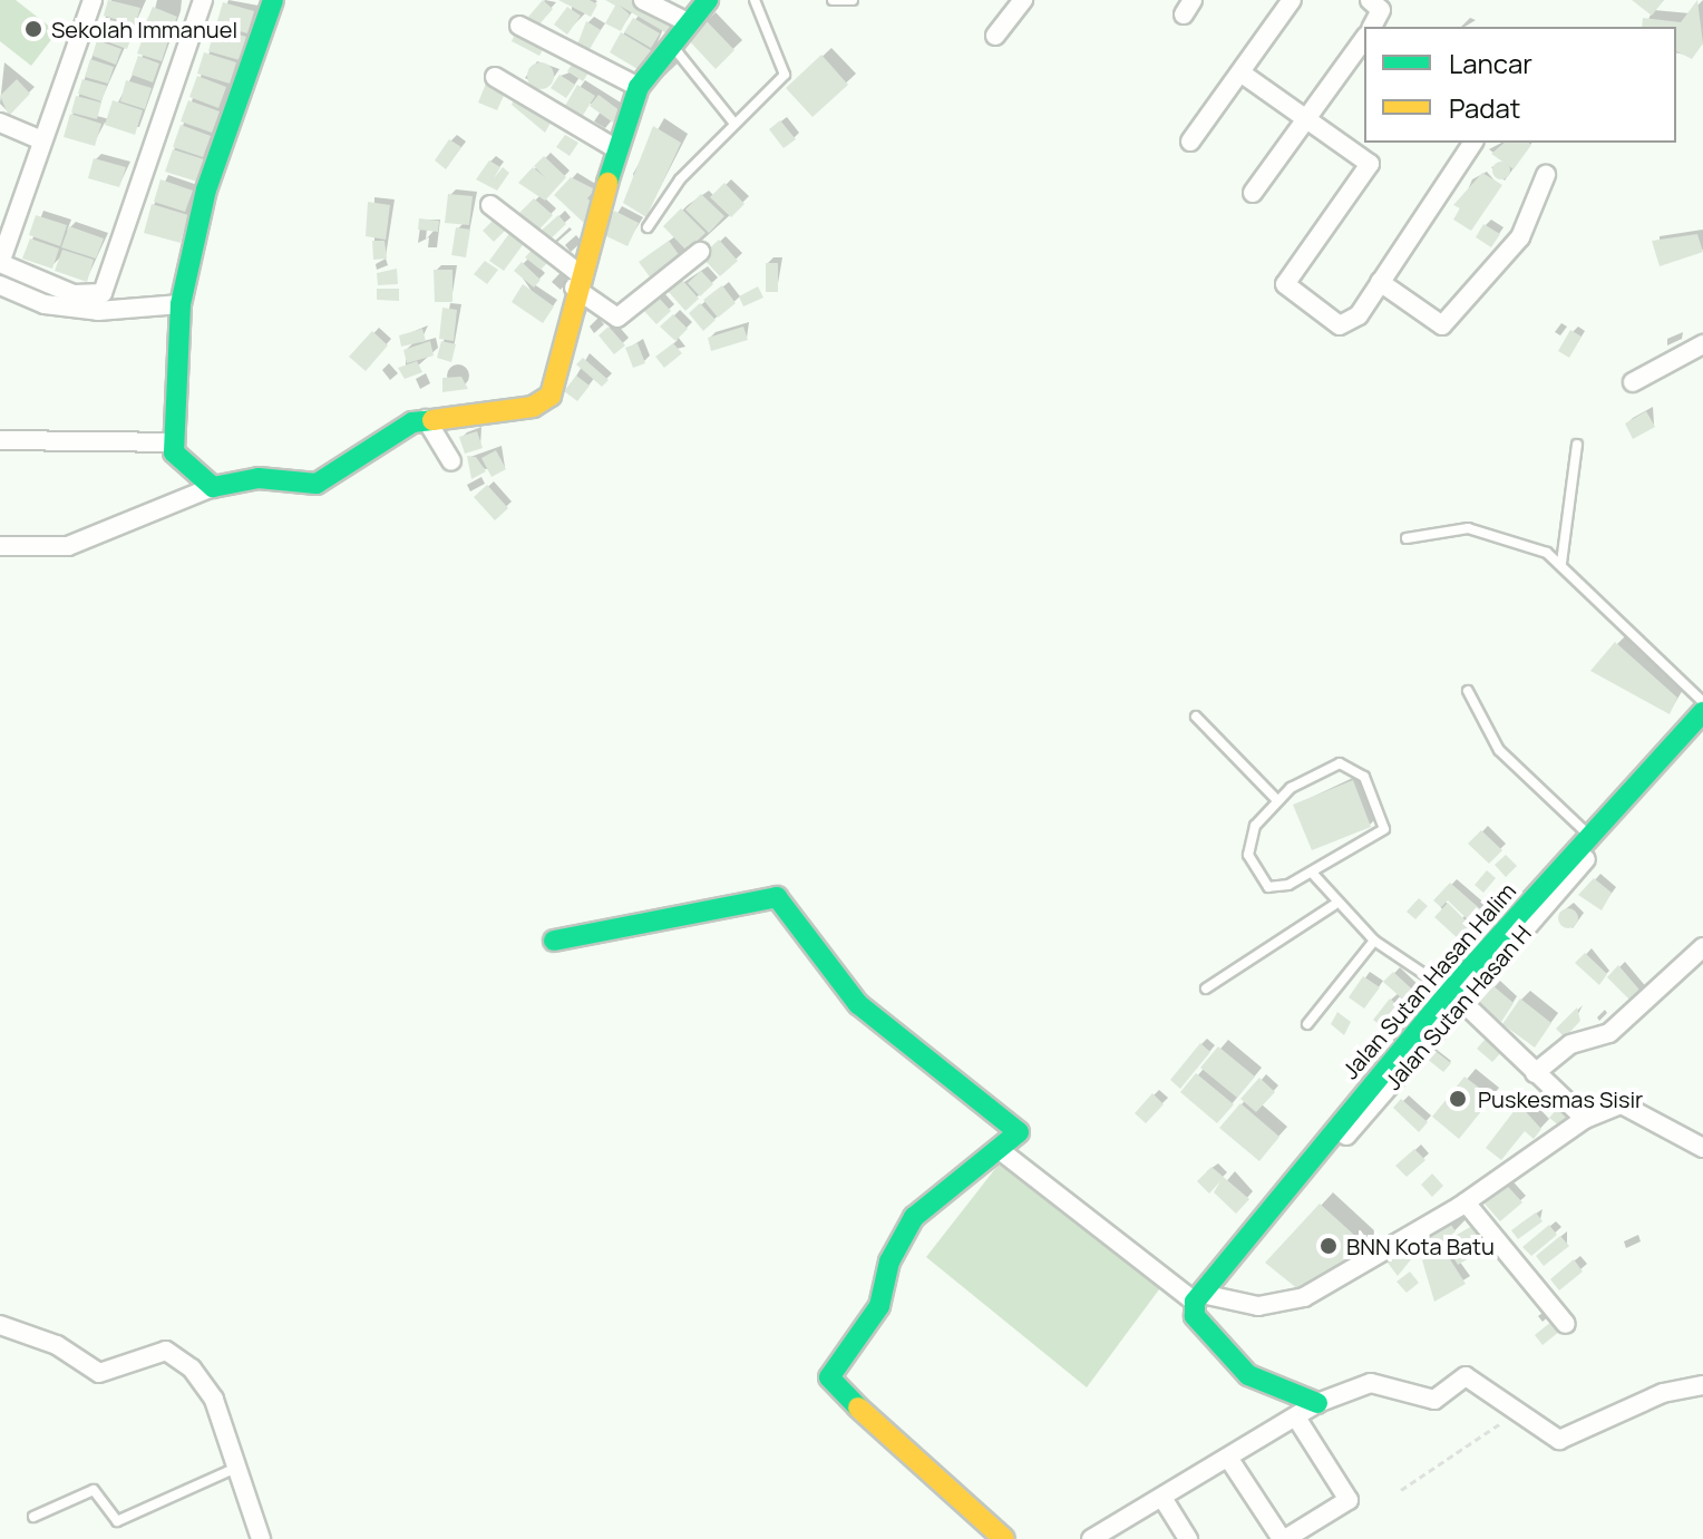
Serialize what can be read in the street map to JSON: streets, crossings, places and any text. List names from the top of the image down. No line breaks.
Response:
{"streets":{"street":["Jalan Sutan Hasan Halim","Jalan Sutan Hasan H"]},"crossings":[["Jalan Sutan Hasan Halim","Jalan Sutan Hasan H"]],"places":["Sekolah Immanuel","Puskesmas Sisir","BNN Kota Batu"],"legend":["Lancar","Padat"]}
